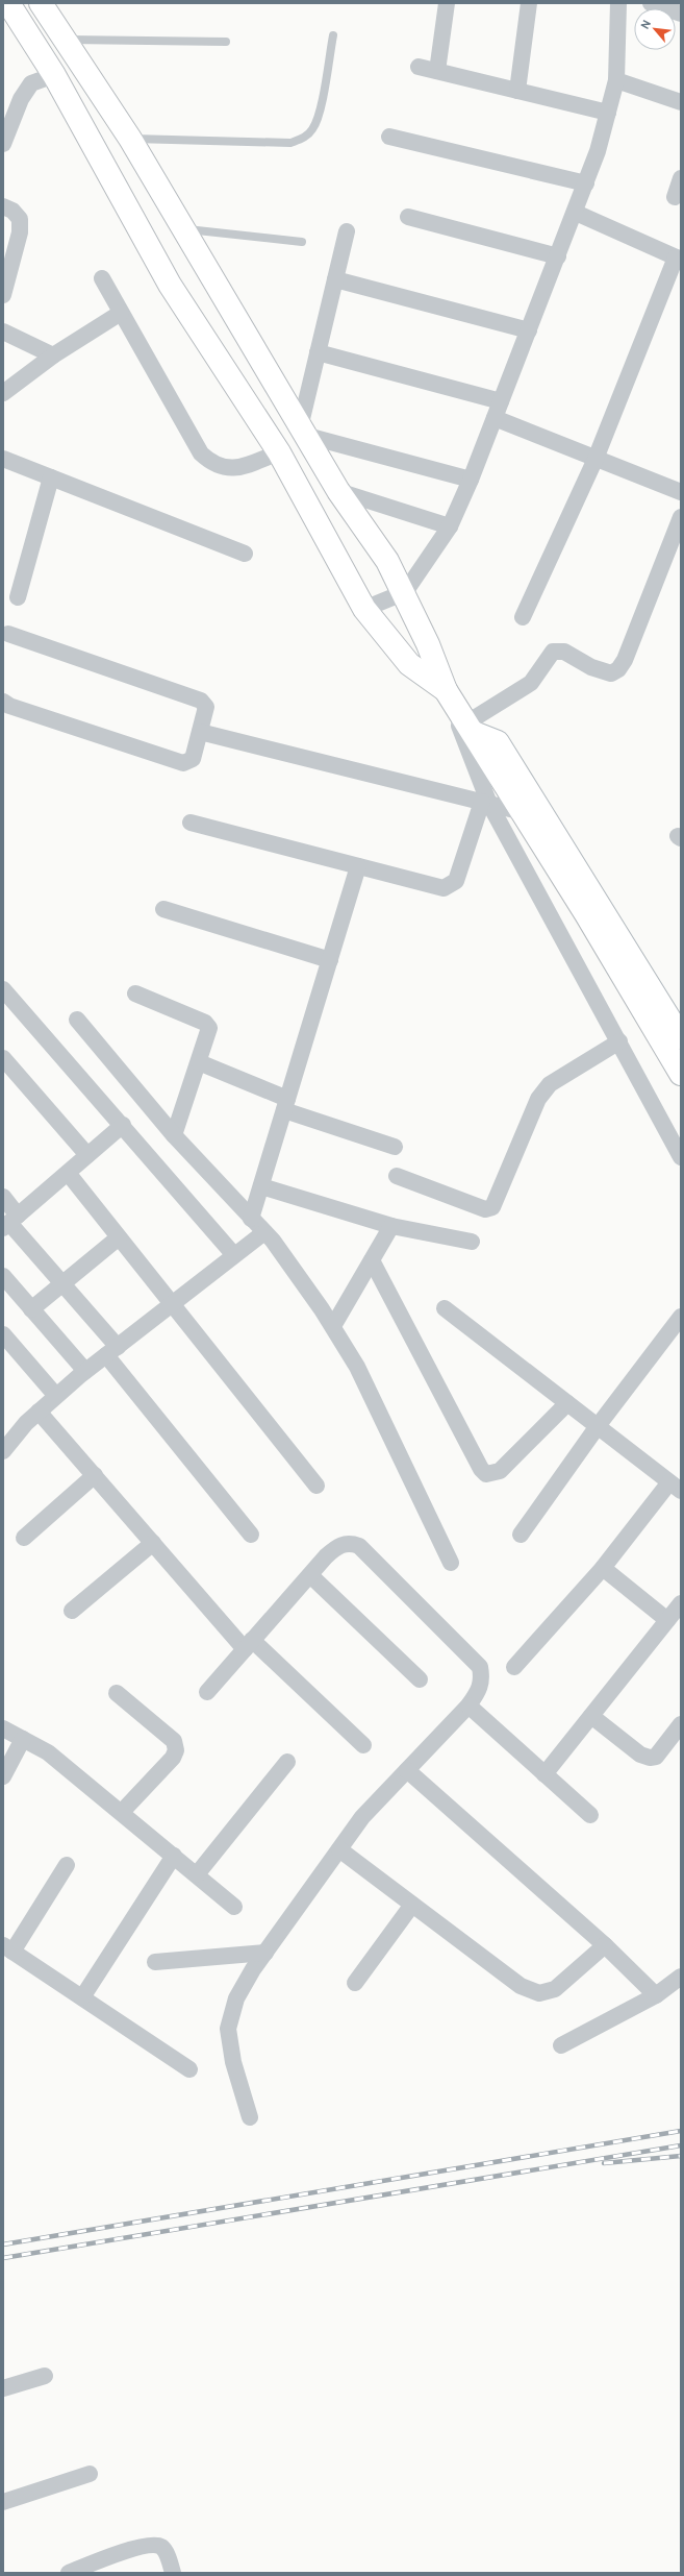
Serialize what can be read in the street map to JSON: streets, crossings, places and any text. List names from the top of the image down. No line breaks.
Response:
{"north":"top left"}
